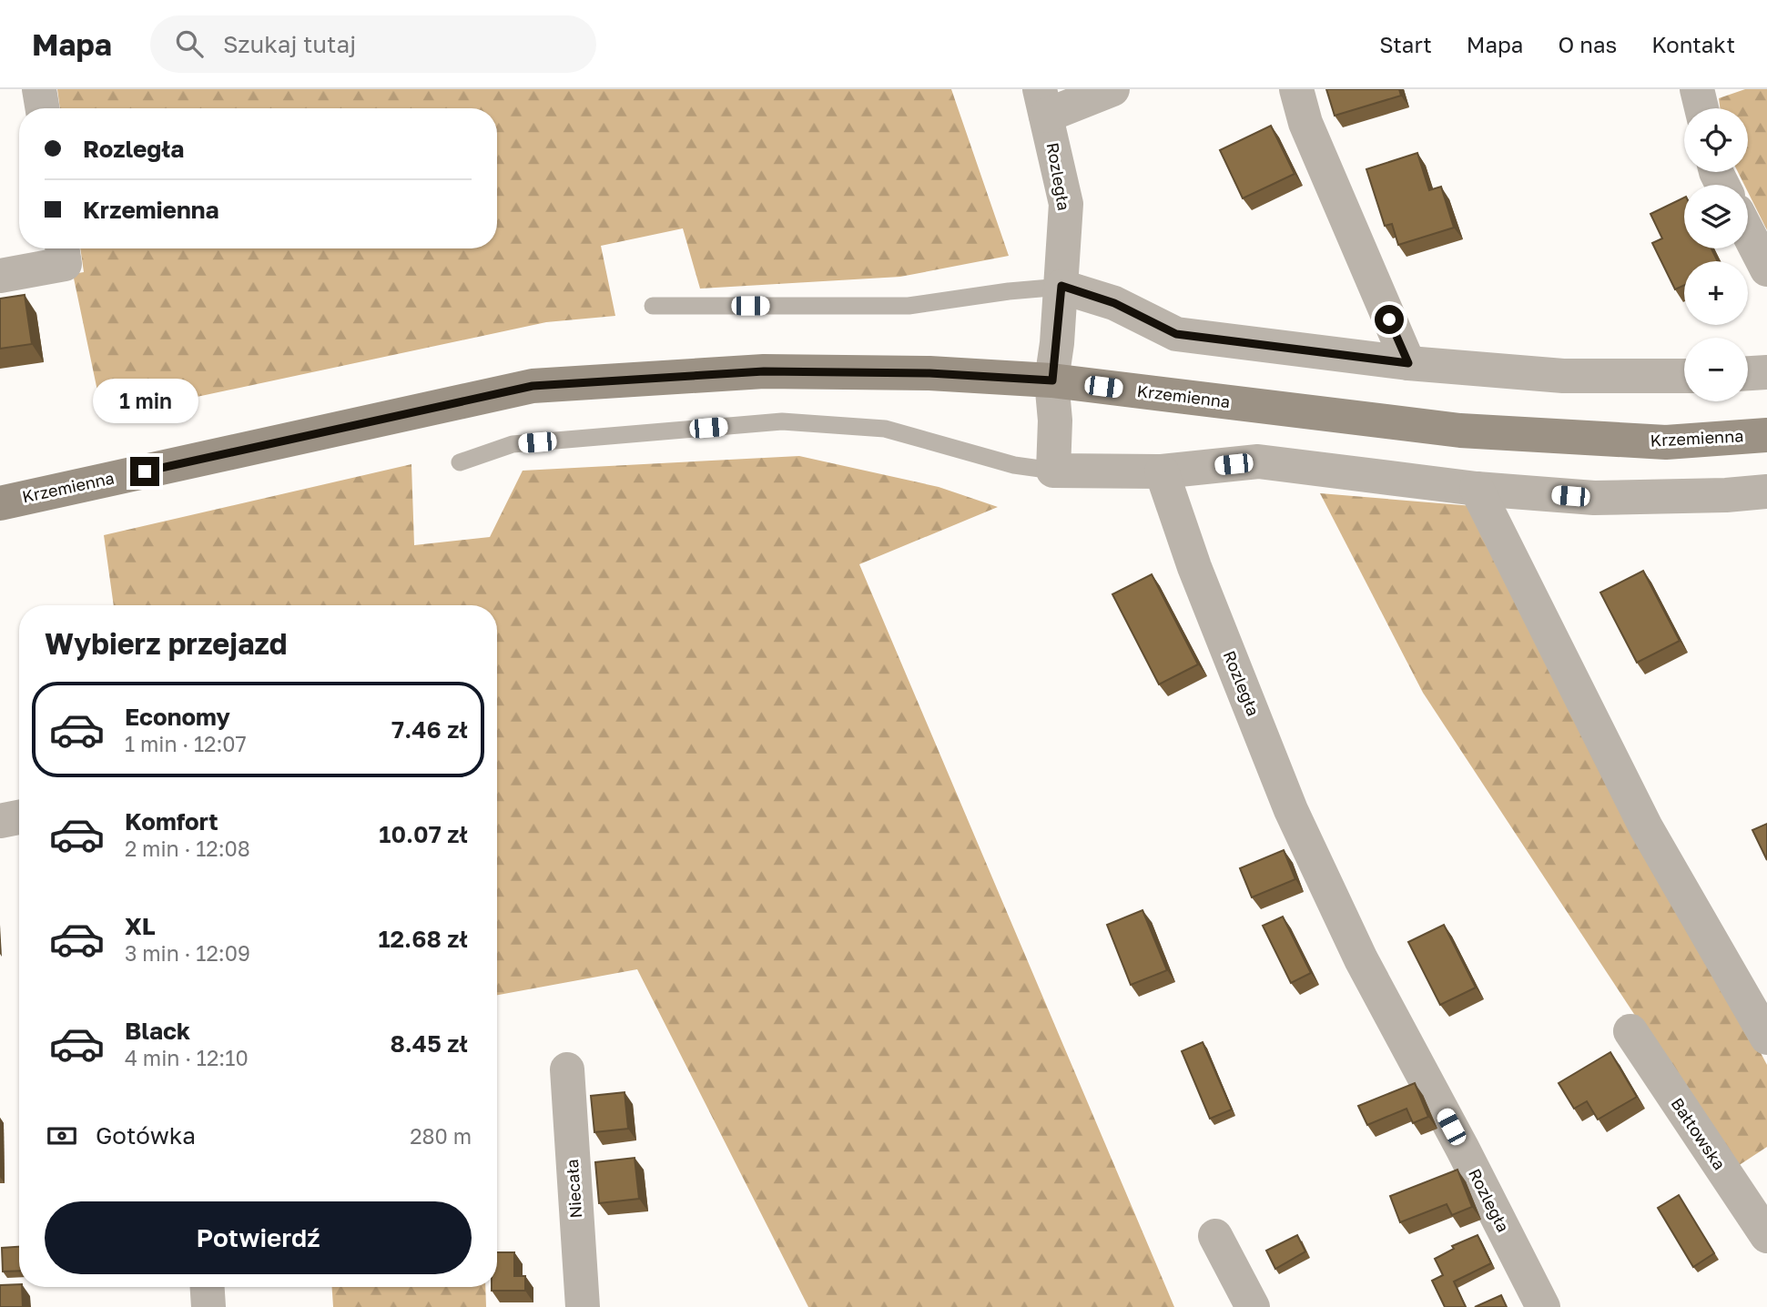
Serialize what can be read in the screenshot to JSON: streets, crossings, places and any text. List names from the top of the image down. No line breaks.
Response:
{"streets":{"main road":["Krzemienna"],"street":["Rozległa","Bałtowska","Niecała"]},"crossings":[["Rozległa","Krzemienna"]],"page":{"header":"Mapa","search":"Szukaj tutaj","nav":["Start","Mapa","O nas","Kontakt"],"map_buttons":["+","−"],"banner":["Rozległa","Krzemienna"],"bubble":"1 min","heading":"Wybierz przejazd","list":[{"name":"Economy","note":"1 min · 12:07","value":"7.46 zł"},{"name":"Komfort","note":"2 min · 12:08","value":"10.07 zł"},{"name":"XL","note":"3 min · 12:09","value":"12.68 zł"},{"name":"Black","note":"4 min · 12:10","value":"8.45 zł"}],"pay":["Gotówka","280 m"],"buttons":"Potwierdź"}}
